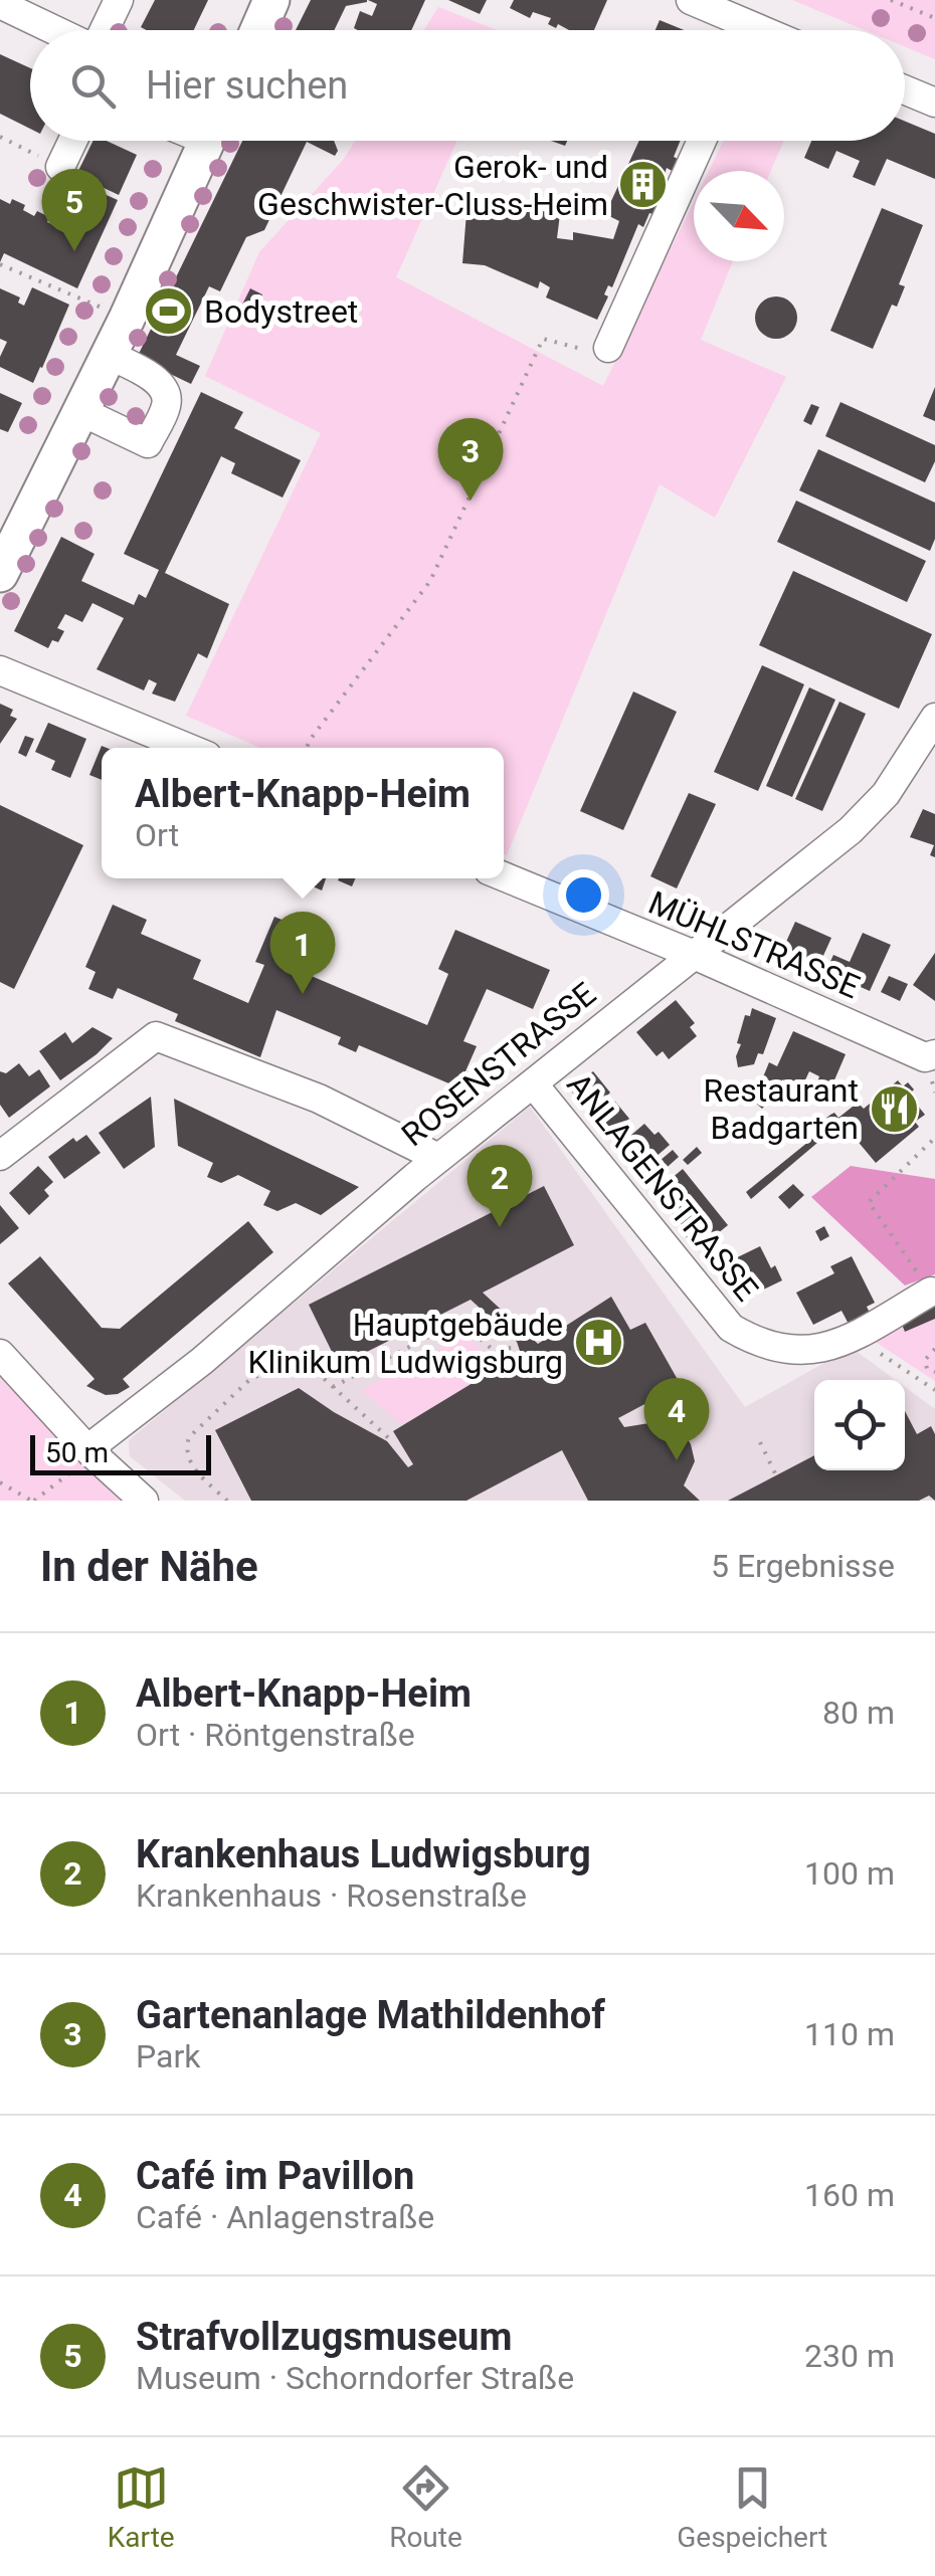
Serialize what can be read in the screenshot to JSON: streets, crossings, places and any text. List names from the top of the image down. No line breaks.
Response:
{"streets":{"street":["MÜHLSTRASSE","ROSENSTRASSE","ANLAGENSTRASSE"]},"crossings":[["MÜHLSTRASSE","ROSENSTRASSE"],["ROSENSTRASSE","ANLAGENSTRASSE"]],"places":{"building":["Gerok- und Geschwister-Cluss-Heim"],"sports":["Bodystreet"],"restaurant":["Restaurant Badgarten"],"hospital":["Hauptgebäude Klinikum Ludwigsburg"]},"scale_bar":"50 m","north":"bottom right","page":{"search":"Hier suchen","pins":["5","3","1","2","4"],"popup":["Albert-Knapp-Heim","Ort"],"scale":"50 m","heading":["In der Nähe","5 Ergebnisse"],"list":[{"mark":"1","name":"Albert-Knapp-Heim","note":"Ort · Röntgenstraße","value":"80 m"},{"mark":"2","name":"Krankenhaus Ludwigsburg","note":"Krankenhaus · Rosenstraße","value":"100 m"},{"mark":"3","name":"Gartenanlage Mathildenhof","note":"Park","value":"110 m"},{"mark":"4","name":"Café im Pavillon","note":"Café · Anlagenstraße","value":"160 m"},{"mark":"5","name":"Strafvollzugsmuseum","note":"Museum · Schorndorfer Straße","value":"230 m"}],"nav":["Karte","Route","Gespeichert"]}}
